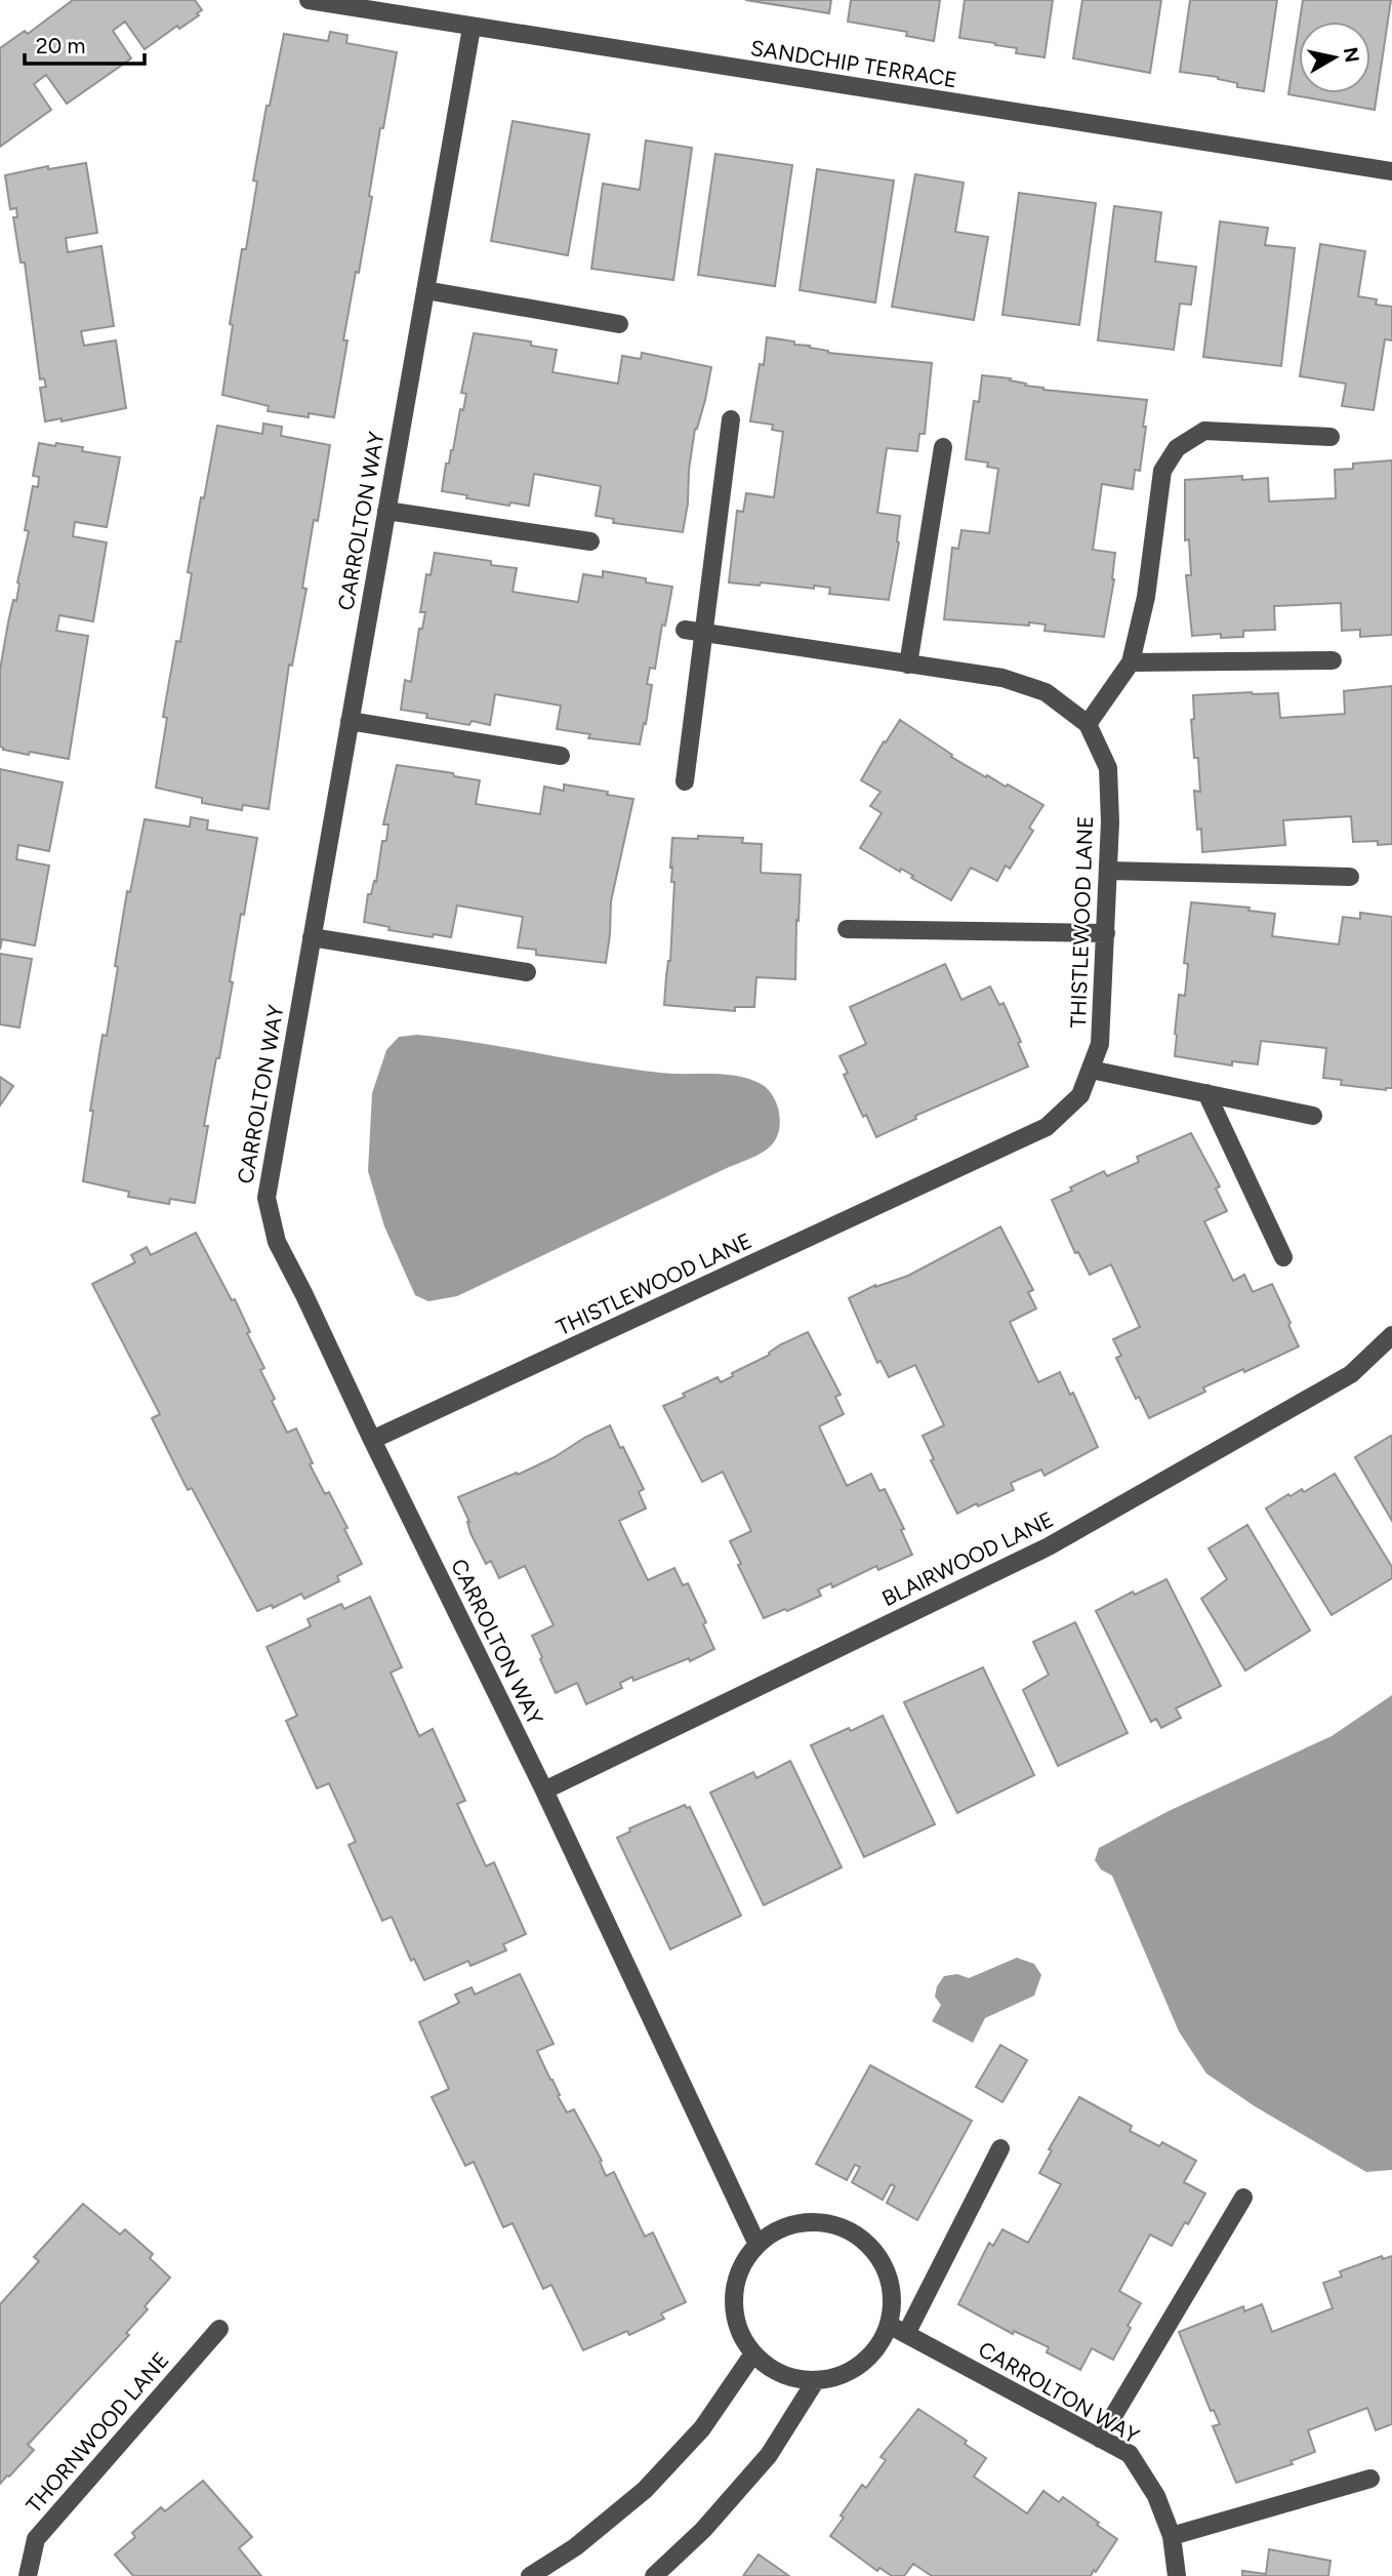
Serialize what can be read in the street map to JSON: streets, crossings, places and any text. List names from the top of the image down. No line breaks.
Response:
{"streets":{"street":["SANDCHIP TERRACE","CARROLTON WAY","THISTLEWOOD LANE","BLAIRWOOD LANE","THORNWOOD LANE"]},"crossings":[["SANDCHIP TERRACE","CARROLTON WAY"],["CARROLTON WAY","THISTLEWOOD LANE"],["CARROLTON WAY","BLAIRWOOD LANE"]],"scale_bar":"20 m","north":"right"}
